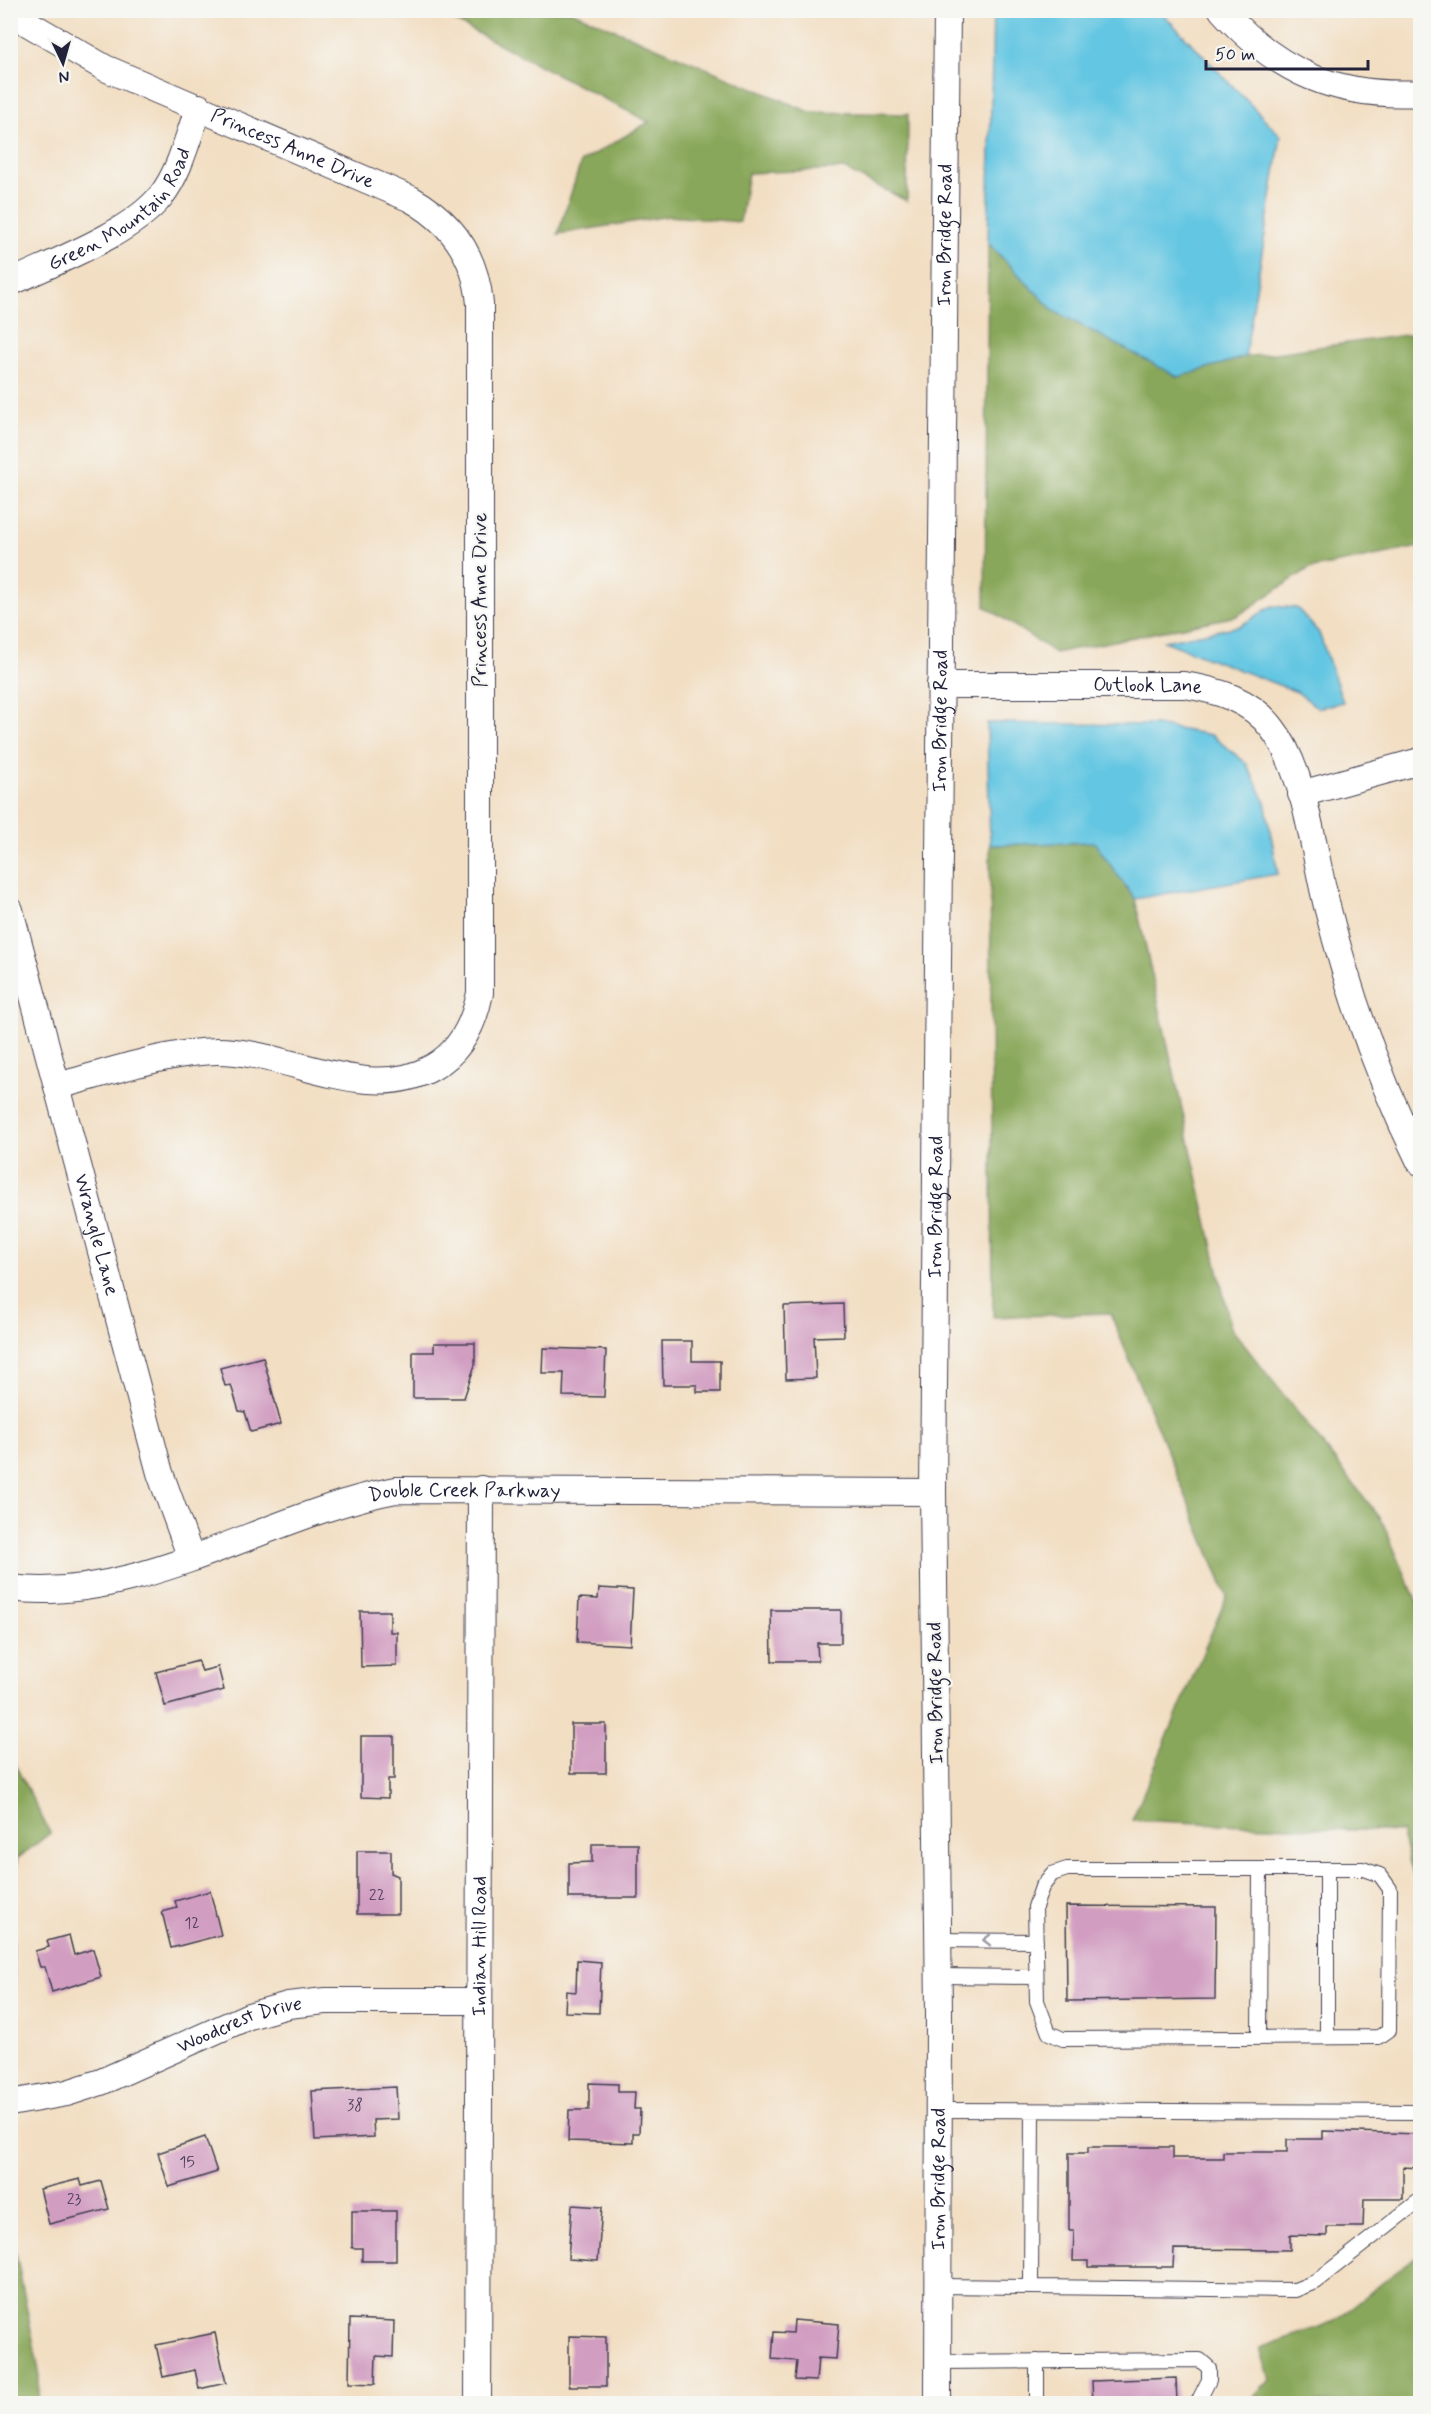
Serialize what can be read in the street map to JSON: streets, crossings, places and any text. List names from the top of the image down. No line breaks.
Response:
{"streets":{"street":["Princess Anne Drive","Green Mountain Road","Iron Bridge Road","Outlook Lane","Wrangle Lane","Double Creek Parkway","Indian Hill Road","Woodcrest Drive"]},"crossings":[["Princess Anne Drive","Green Mountain Road"],["Princess Anne Drive","Wrangle Lane"],["Iron Bridge Road","Outlook Lane"],["Iron Bridge Road","Double Creek Parkway"],["Wrangle Lane","Double Creek Parkway"],["Double Creek Parkway","Indian Hill Road"],["Indian Hill Road","Woodcrest Drive"]],"house_numbers":["22","12","38","15","23"],"scale_bar":"50 m","north":"bottom"}
